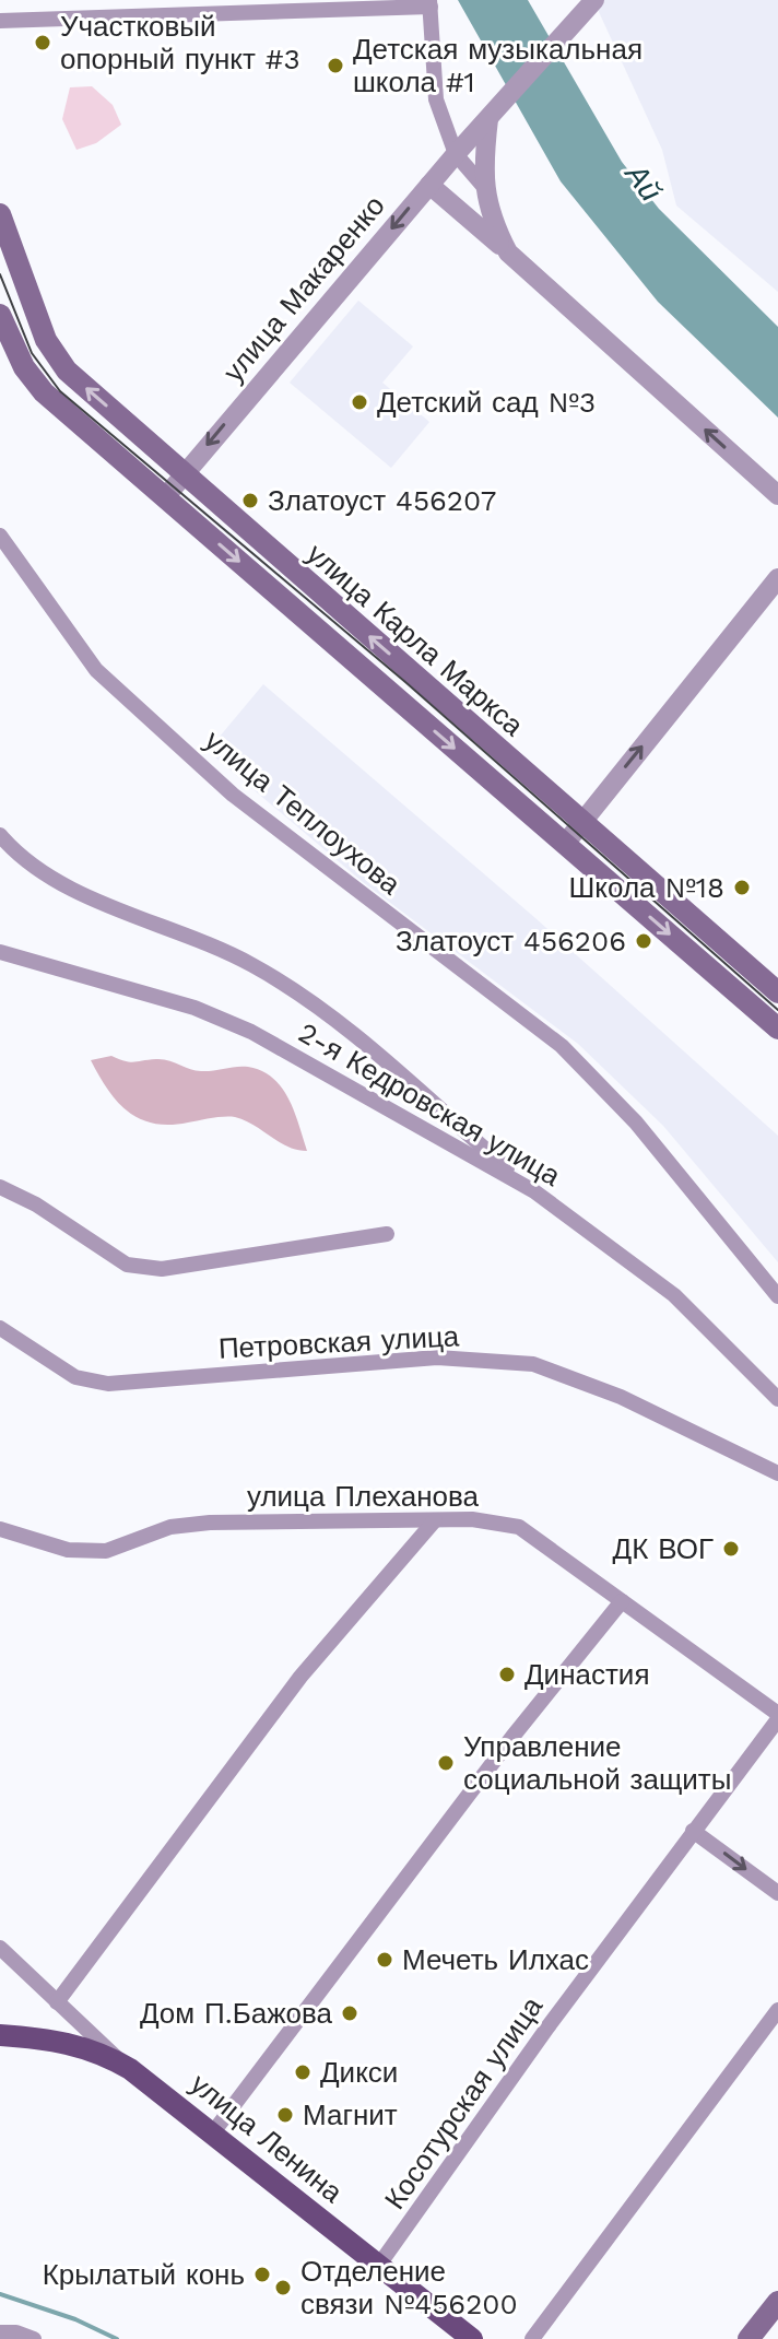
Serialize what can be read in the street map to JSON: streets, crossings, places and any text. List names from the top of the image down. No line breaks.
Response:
{"streets":{"main road":["улица Карла Маркса","улица Ленина"],"street":["улица Макаренко","улица Теплоухова","2-я Кедровская улица","Петровская улица","улица Плеханова","Косотурская улица"]},"crossings":[["улица Макаренко","улица Карла Маркса"],["улица Плеханова","Косотурская улица"],["Косотурская улица","улица Ленина"]],"one_way":["улица Макаренко"],"water":["Ай"],"places":["Участковый опорный пункт #3","Детская музыкальная школа #1","Детский сад №3","Златоуст 456207","Школа №18","Златоуст 456206","ДК ВОГ","Династия","Управление социальной защиты","Мечеть Илхас","Дом П.Бажова","Дикси","Магнит","Крылатый конь","Отделение связи №456200"]}
